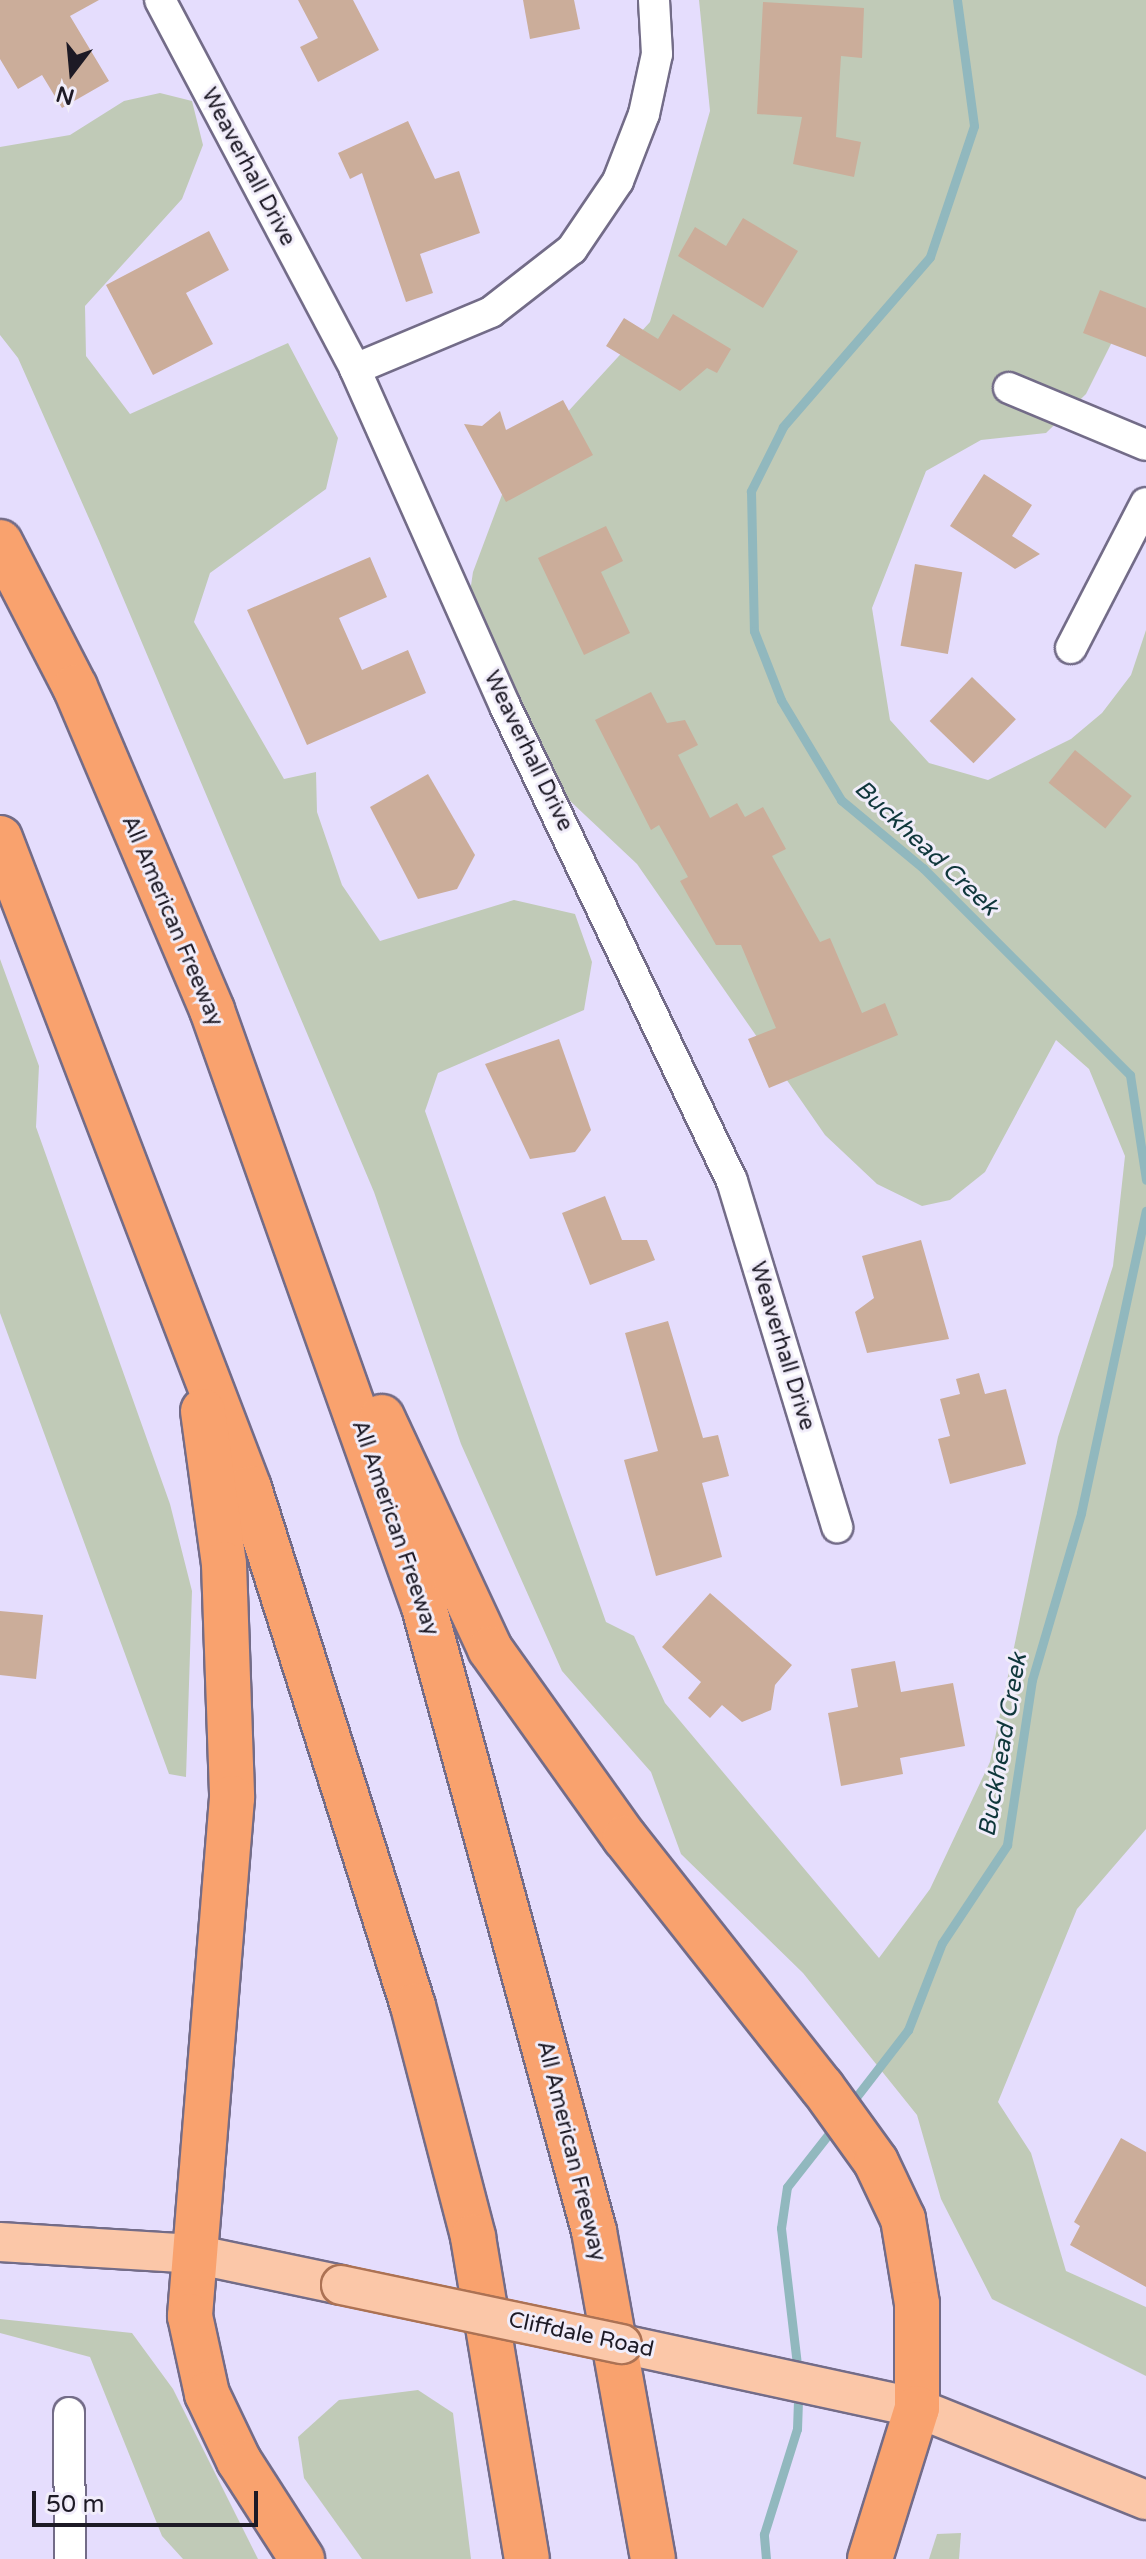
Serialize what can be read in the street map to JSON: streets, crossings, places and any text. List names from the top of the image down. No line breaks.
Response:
{"streets":{"highway":["All American Freeway"],"main road":["Cliffdale Road"],"street":["Weaverhall Drive"]},"water":["Buckhead Creek"],"scale_bar":"50 m","north":"bottom"}
